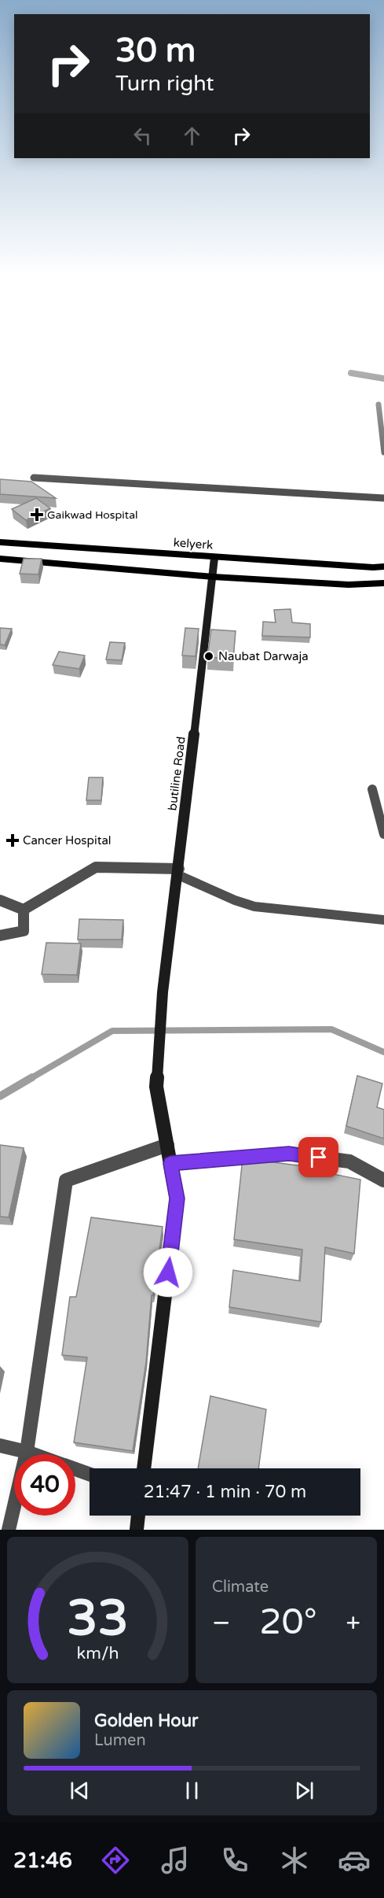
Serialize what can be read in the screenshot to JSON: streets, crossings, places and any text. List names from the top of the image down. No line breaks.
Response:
{"streets":{"main road":["kelyerk"],"street":["butiline Road"]},"crossings":[["kelyerk","butiline Road"]],"places":{"health":["Gaikwad Hospital","Cancer Hospital"],"other":["Naubat Darwaja"]},"page":{"turn":["30 m","Turn right"],"limit":"40","trip":"21:47 · 1 min · 70 m","tile":"Climate","heat":["−","20°","+"],"song":["Golden Hour","Lumen"],"tabs":"21:46","gauge":["33","km/h"]}}
